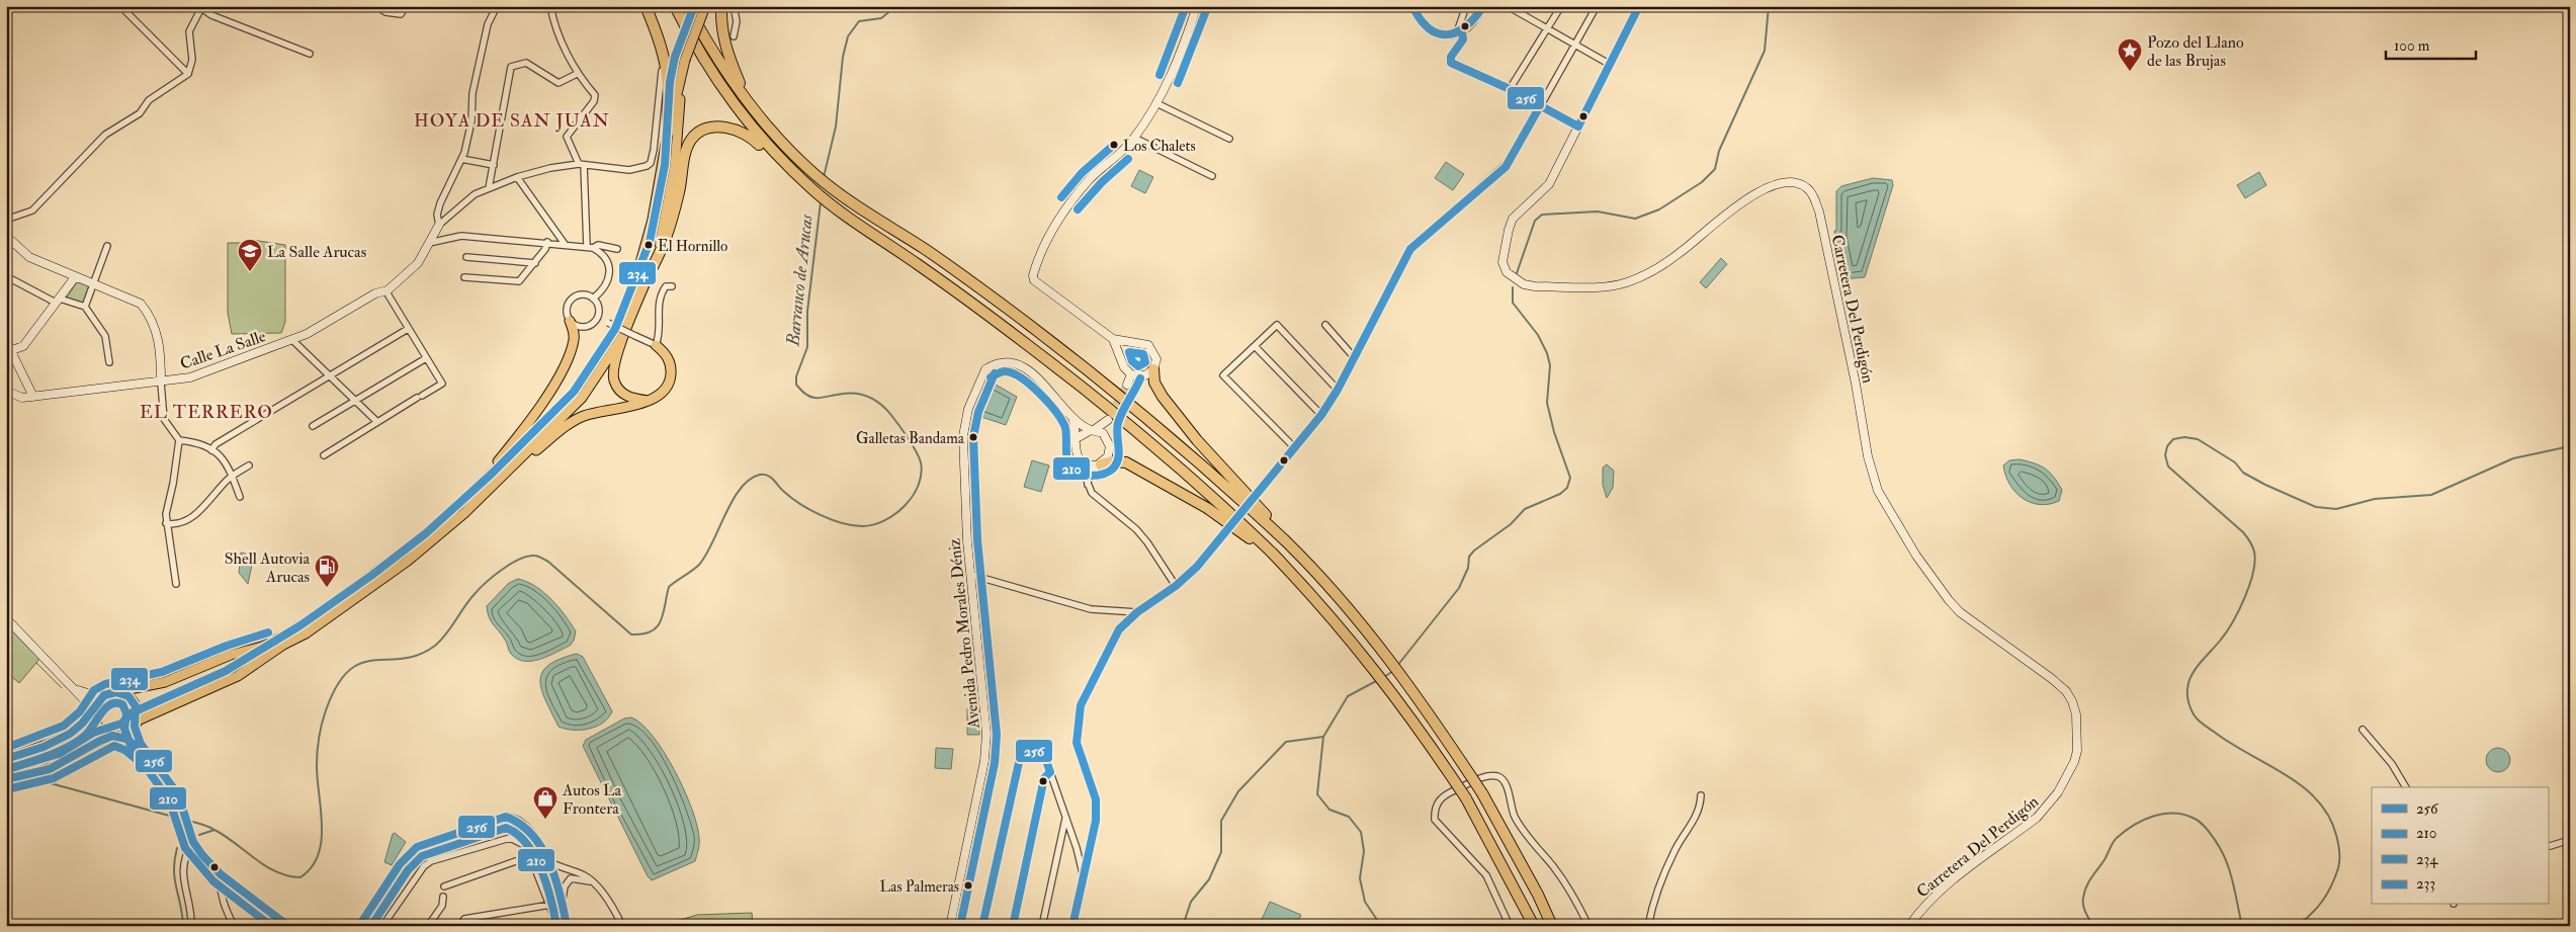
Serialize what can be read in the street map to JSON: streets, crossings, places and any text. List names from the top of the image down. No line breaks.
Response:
{"streets":{"street":["Carretera Del Perdigón","Calle La Salle","Avenida Pedro Morales Déniz"]},"districts":["HOYA DE SAN JUAN","EL TERRERO"],"water":["Barranco de Arucas"],"places":{"place":["Pozo del Llano de las Brujas"],"other":["Los Chalets","El Hornillo","Galletas Bandama","Las Palmeras"],"school or university":["La Salle Arucas"],"fuel station":["Shell Autovia Arucas"],"shop":["Autos La Frontera"]},"lines":["transit line 256","transit line 210","transit line 234","transit line 233"],"legend":["256","210","234","233"],"scale_bar":"100 m"}
